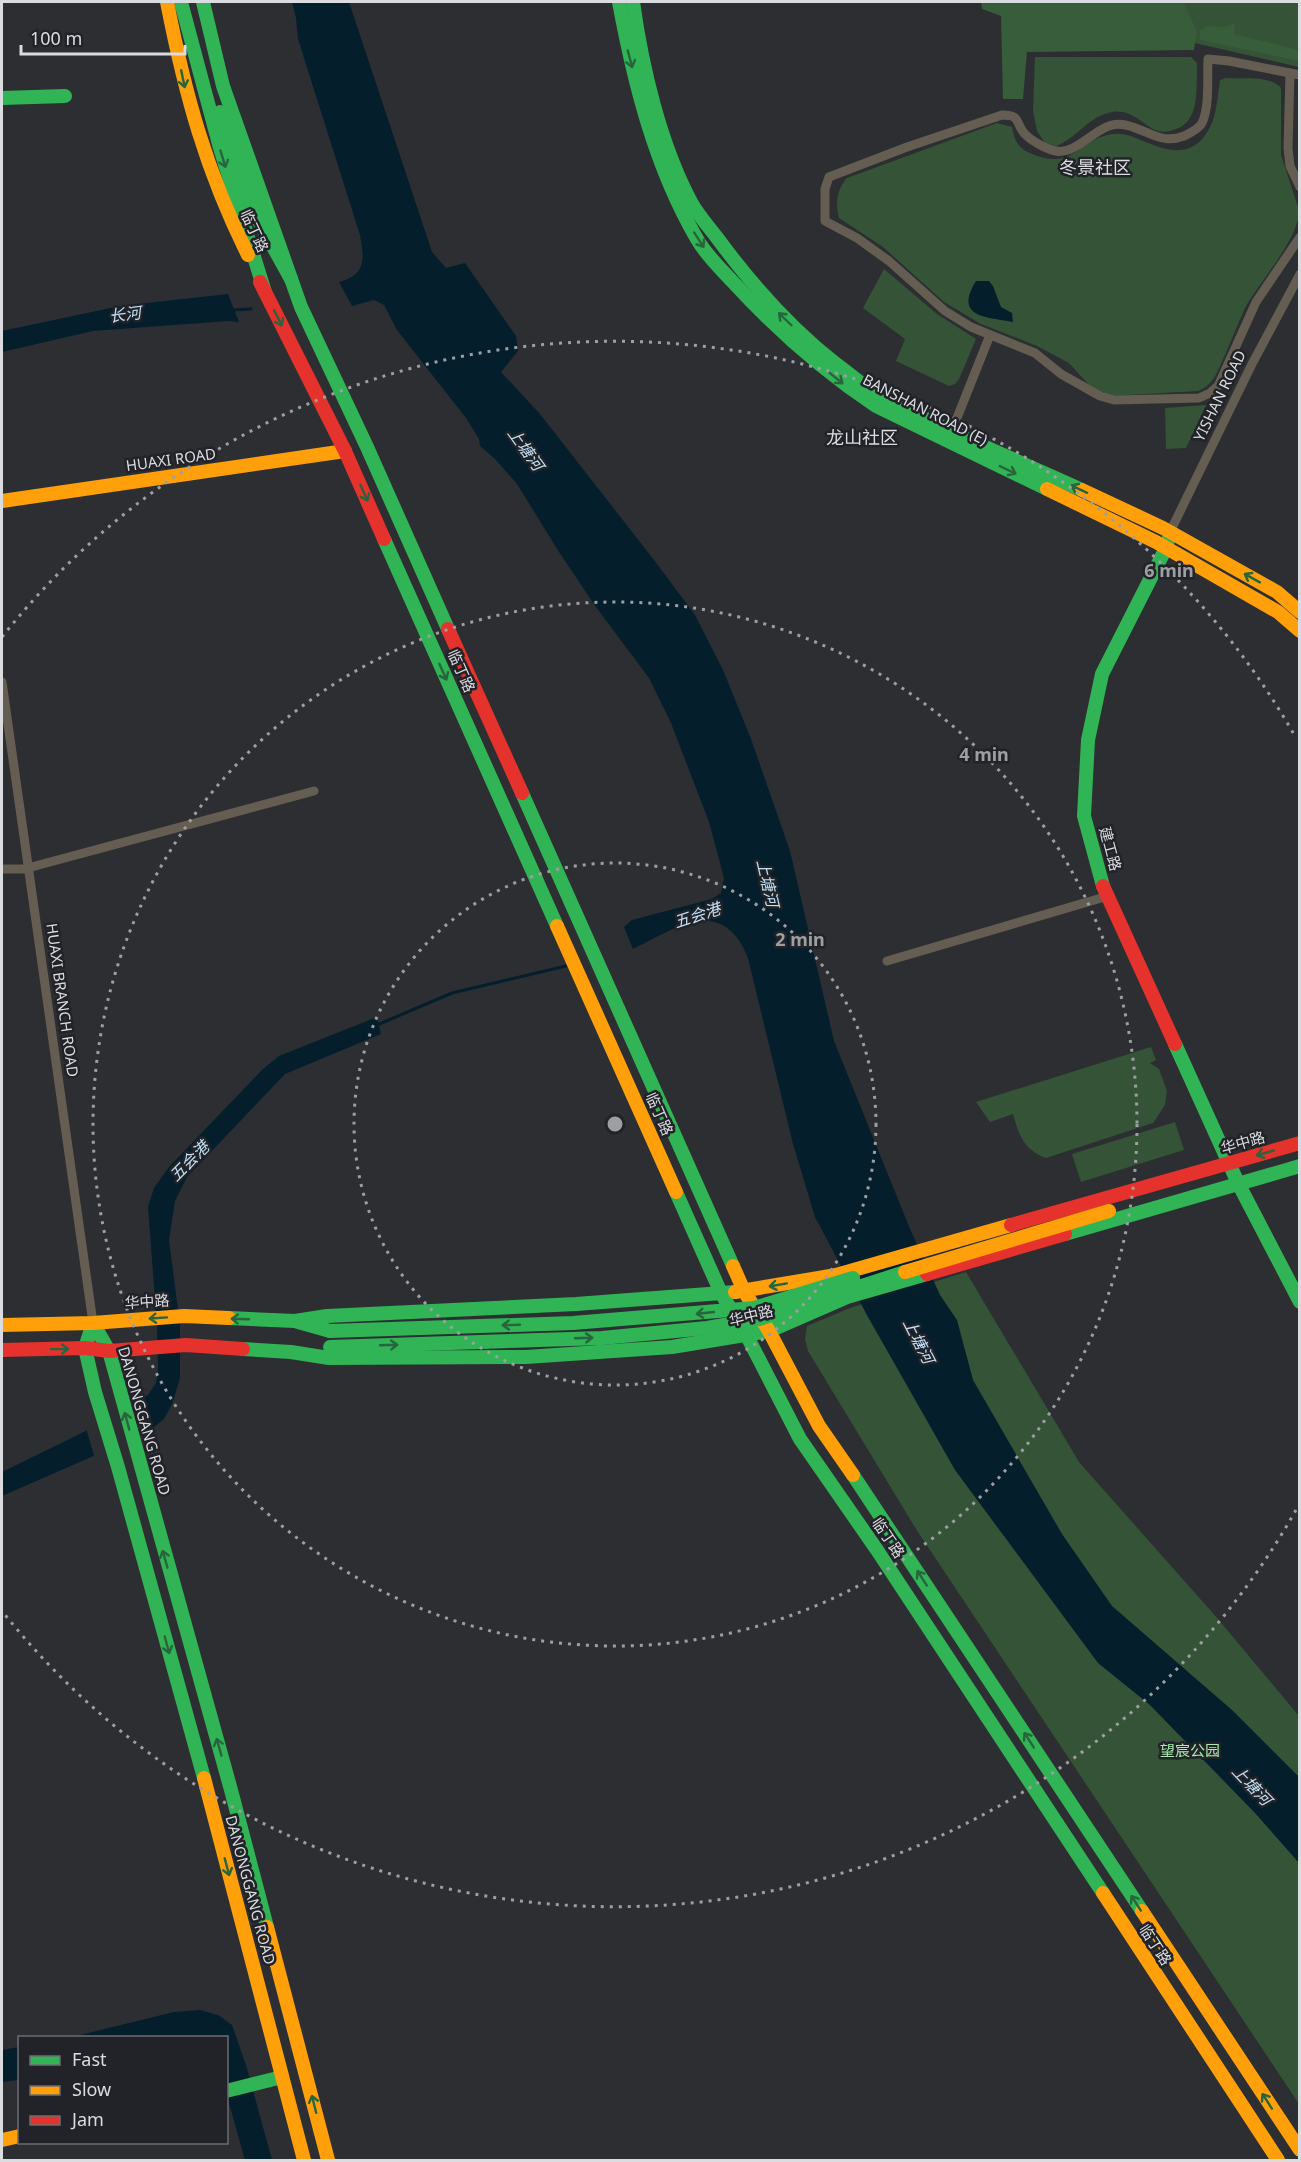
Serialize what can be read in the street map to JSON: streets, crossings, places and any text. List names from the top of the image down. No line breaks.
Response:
{"streets":{"main road":["临丁路","BANSHAN ROAD (E)","HUAXI ROAD","建工路","华中路","DANONGGANG ROAD"],"street":["YISHAN ROAD","HUAXI BRANCH ROAD"]},"crossings":[["临丁路","HUAXI ROAD"],["临丁路","华中路"],["YISHAN ROAD","BANSHAN ROAD (E)"],["YISHAN ROAD","建工路"],["BANSHAN ROAD (E)","建工路"],["建工路","华中路"],["HUAXI BRANCH ROAD","华中路"],["HUAXI BRANCH ROAD","DANONGGANG ROAD"],["华中路","DANONGGANG ROAD"]],"districts":["冬景社区","龙山社区"],"water":["长河","上塘河","五会港"],"parks":["望宸公园"],"legend":["Fast","Slow","Jam"],"scale_bar":"100 m","rings":["6 min","4 min","2 min"]}
